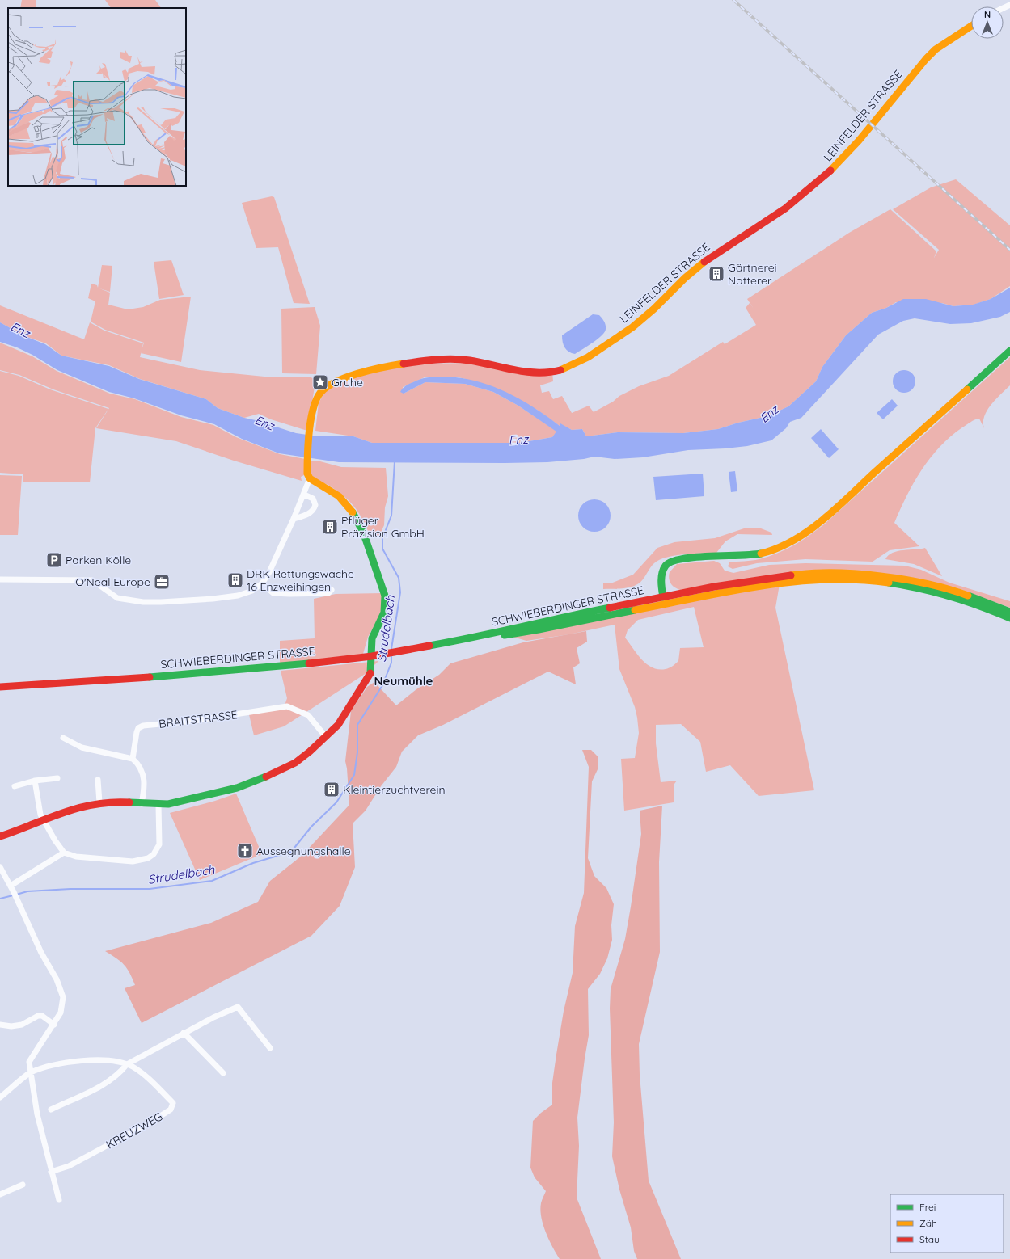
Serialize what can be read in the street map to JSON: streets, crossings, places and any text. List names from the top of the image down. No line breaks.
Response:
{"streets":{"street":["LEINFELDER STRASSE","SCHWIEBERDINGER STRASSE","BRAITSTRASSE","KREUZWEG"]},"districts":["Neumühle"],"water":["Enz","Strudelbach"],"places":{"building":["Gärtnerei Natterer","Pflüger Präzision GmbH","DRK Rettungswache 16 Enzweihingen","Kleintierzuchtverein"],"place":["Gruhe"],"parking":["Parken Kölle"],"office":["O'Neal Europe"],"church":["Aussegnungshalle"]},"legend":["Frei","Zäh","Stau"],"north":"top"}
